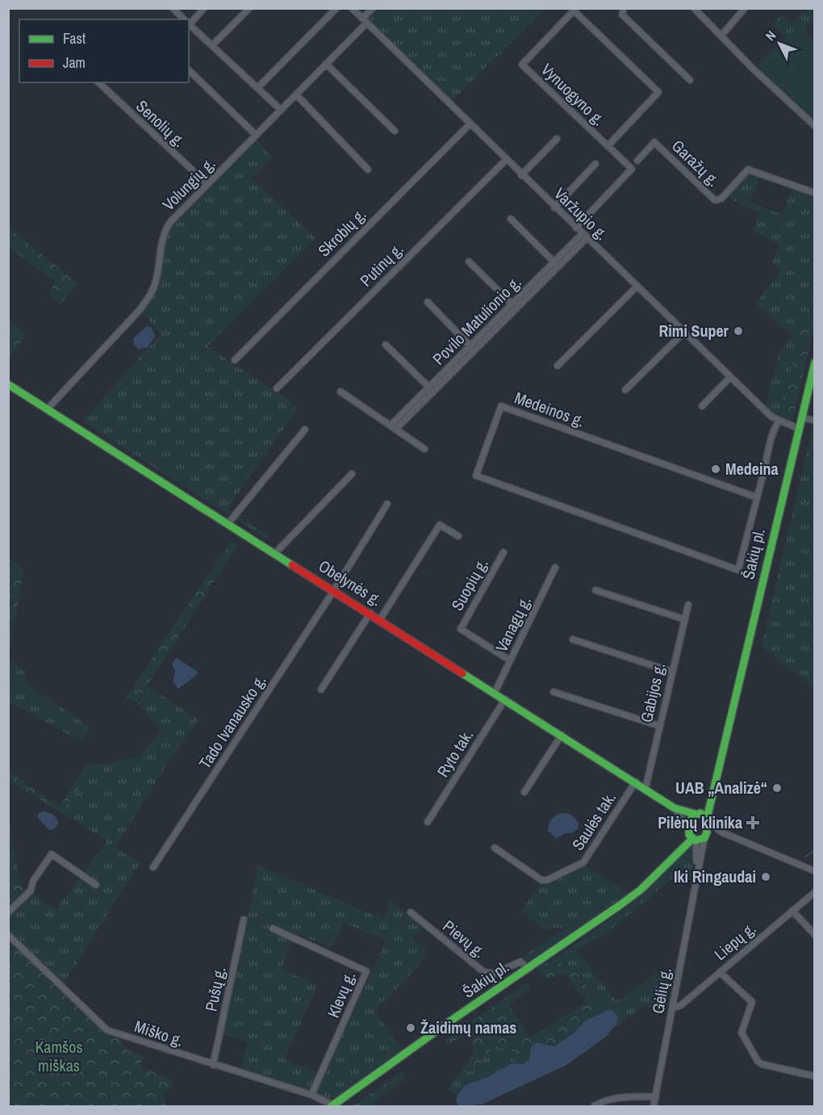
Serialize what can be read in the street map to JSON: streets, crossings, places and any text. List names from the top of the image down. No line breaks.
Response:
{"streets":{"main road":["Šakių pl.","Obelynės g."],"street":["Vynuogyno g.","Senolių g.","Garažų g.","Volungių g.","Varžupio g.","Skroblų g.","Putinų g.","Povilo Matulionio g.","Medeinos g.","Suopių g.","Vanagų g.","Gabijos g.","Tado Ivanausko g.","Ryto tak.","Saulės tak.","Pievų g.","Liepų g.","Pušų g.","Gėlių g.","Klevų g.","Miško g."]},"crossings":[["Vynuogyno g.","Varžupio g."],["Senolių g.","Volungių g."],["Volungių g.","Varžupio g."],["Volungių g.","Obelynės g."],["Varžupio g.","Skroblų g."],["Varžupio g.","Putinų g."],["Varžupio g.","Povilo Matulionio g."],["Varžupio g.","Šakių pl."],["Šakių pl.","Obelynės g."],["Šakių pl.","Pievų g."],["Šakių pl.","Gėlių g."],["Šakių pl.","Miško g."],["Obelynės g.","Vanagų g."],["Obelynės g.","Gabijos g."],["Obelynės g.","Tado Ivanausko g."],["Obelynės g.","Ryto tak."],["Obelynės g.","Saulės tak."],["Obelynės g.","Gėlių g."],["Suopių g.","Vanagų g."],["Liepų g.","Gėlių g."],["Pušų g.","Miško g."],["Klevų g.","Miško g."]],"parks":["Kamšos miškas"],"places":{"other":["Rimi Super","Medeina","UAB „Analizė“","Iki Ringaudai","Žaidimų namas"],"health":["Pilėnų klinika"]},"legend":["Fast","Jam"],"north":"top left"}
